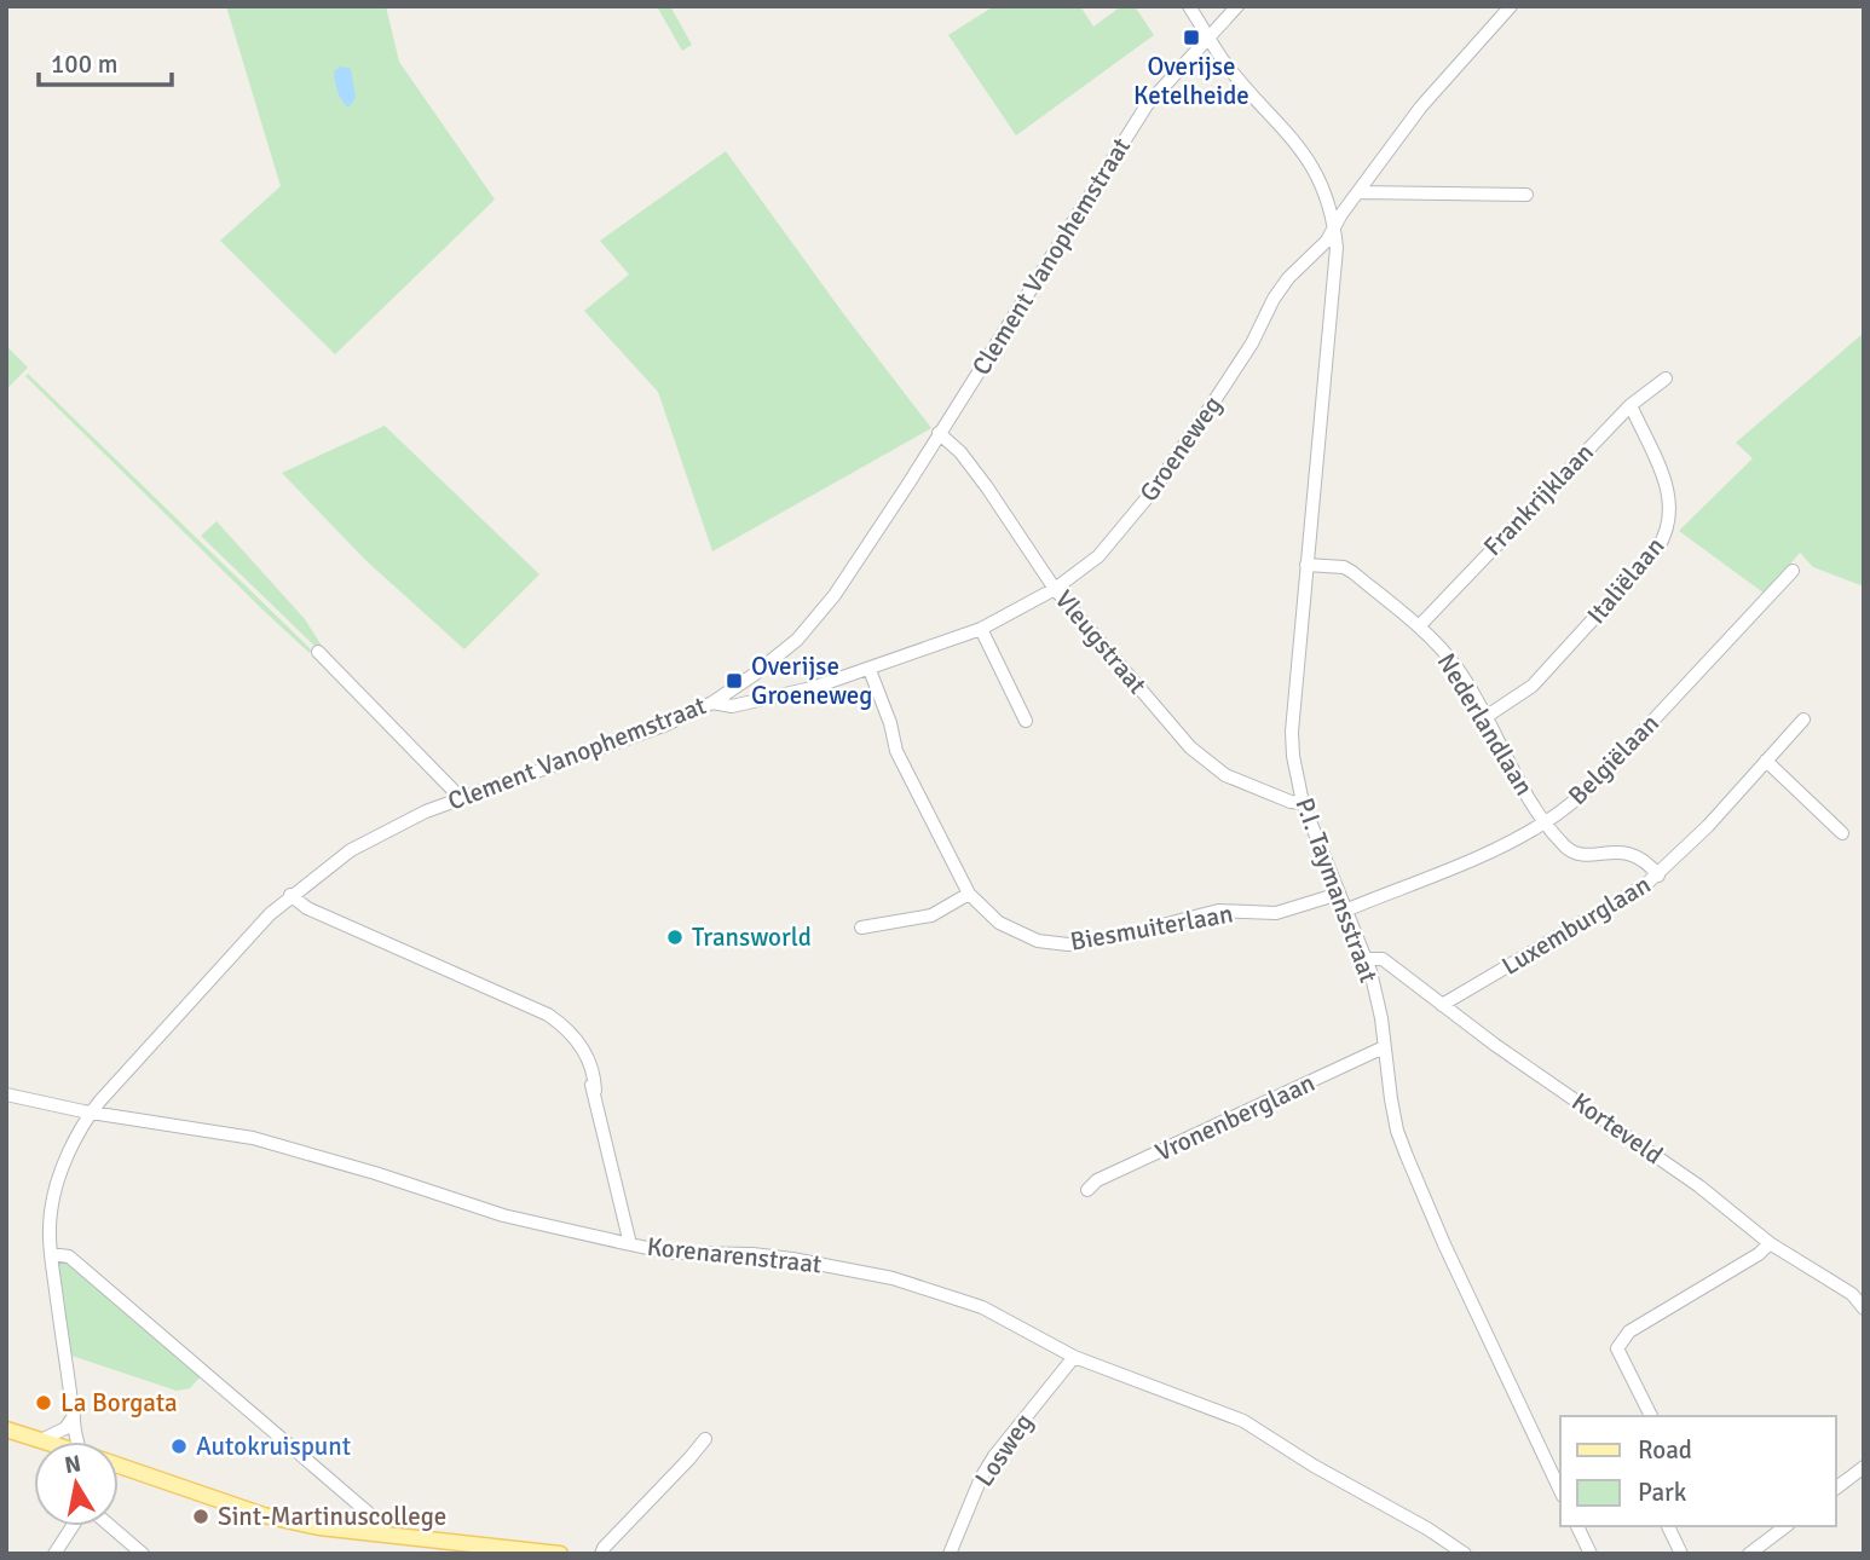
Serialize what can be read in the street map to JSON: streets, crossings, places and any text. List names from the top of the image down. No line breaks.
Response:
{"streets":{"street":["Clement Vanophemstraat","Groeneweg","Frankrijklaan","Italiëlaan","Vleugstraat","Nederlandlaan","Belgiëlaan","P.I. Taymansstraat","Luxemburglaan","Biesmuiterlaan","Vronenberglaan","Korteveld","Korenarenstraat","Losweg"]},"crossings":[["Clement Vanophemstraat","Groeneweg"],["Clement Vanophemstraat","Vleugstraat"],["Clement Vanophemstraat","P.I. Taymansstraat"],["Clement Vanophemstraat","Korenarenstraat"],["Groeneweg","Vleugstraat"],["Groeneweg","P.I. Taymansstraat"],["Groeneweg","Biesmuiterlaan"],["Frankrijklaan","Italiëlaan"],["Frankrijklaan","Nederlandlaan"],["Italiëlaan","Nederlandlaan"],["Vleugstraat","P.I. Taymansstraat"],["Nederlandlaan","Belgiëlaan"],["Nederlandlaan","P.I. Taymansstraat"],["Nederlandlaan","Luxemburglaan"],["Belgiëlaan","P.I. Taymansstraat"],["P.I. Taymansstraat","Biesmuiterlaan"],["P.I. Taymansstraat","Vronenberglaan"],["P.I. Taymansstraat","Korteveld"],["Luxemburglaan","Korteveld"],["Korenarenstraat","Losweg"]],"places":{"transit":["Overijse Ketelheide","Overijse Groeneweg"],"other":["Transworld","La Borgata","Autokruispunt","Sint-Martinuscollege"]},"legend":["Road","Park"],"scale_bar":"100 m","north":"top"}
